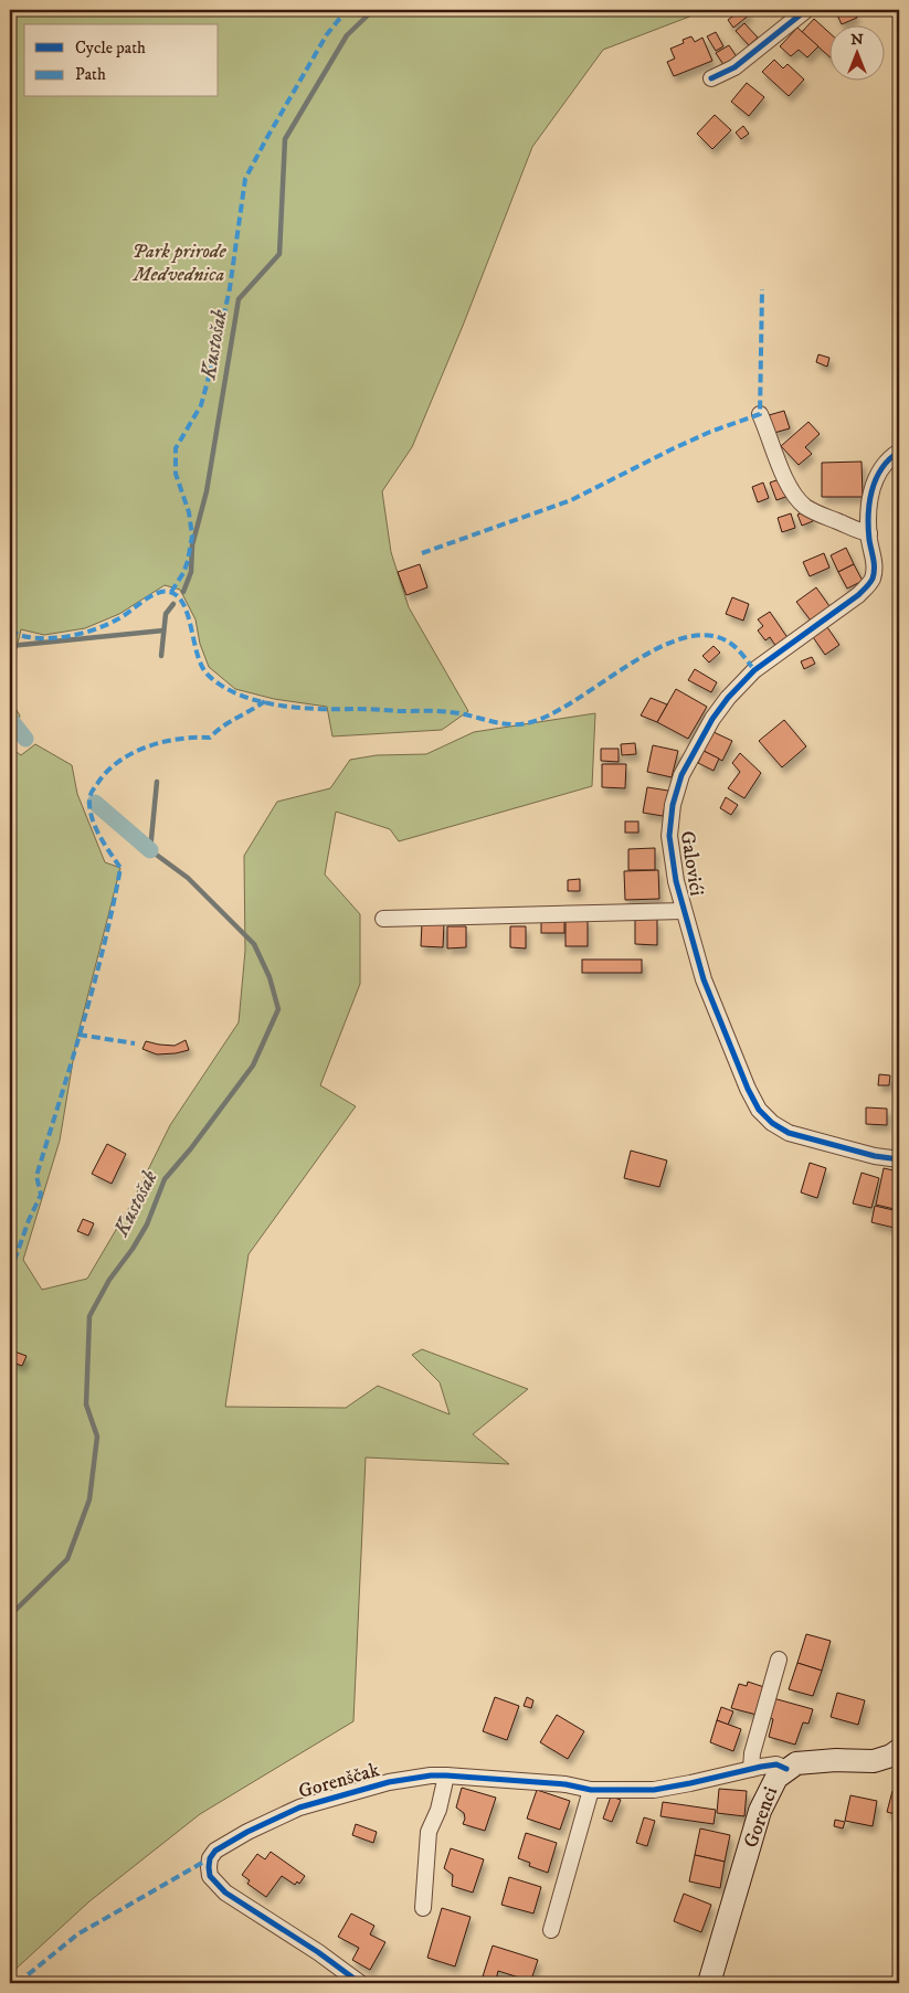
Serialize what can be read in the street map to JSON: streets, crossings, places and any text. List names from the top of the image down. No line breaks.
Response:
{"streets":{"street":["Galovići","Gorenščak","Gorenci"]},"crossings":[["Gorenščak","Gorenci"]],"water":["Kustošak"],"parks":["Park prirode Medvednica"],"legend":["Cycle path","Path"],"north":"top"}
